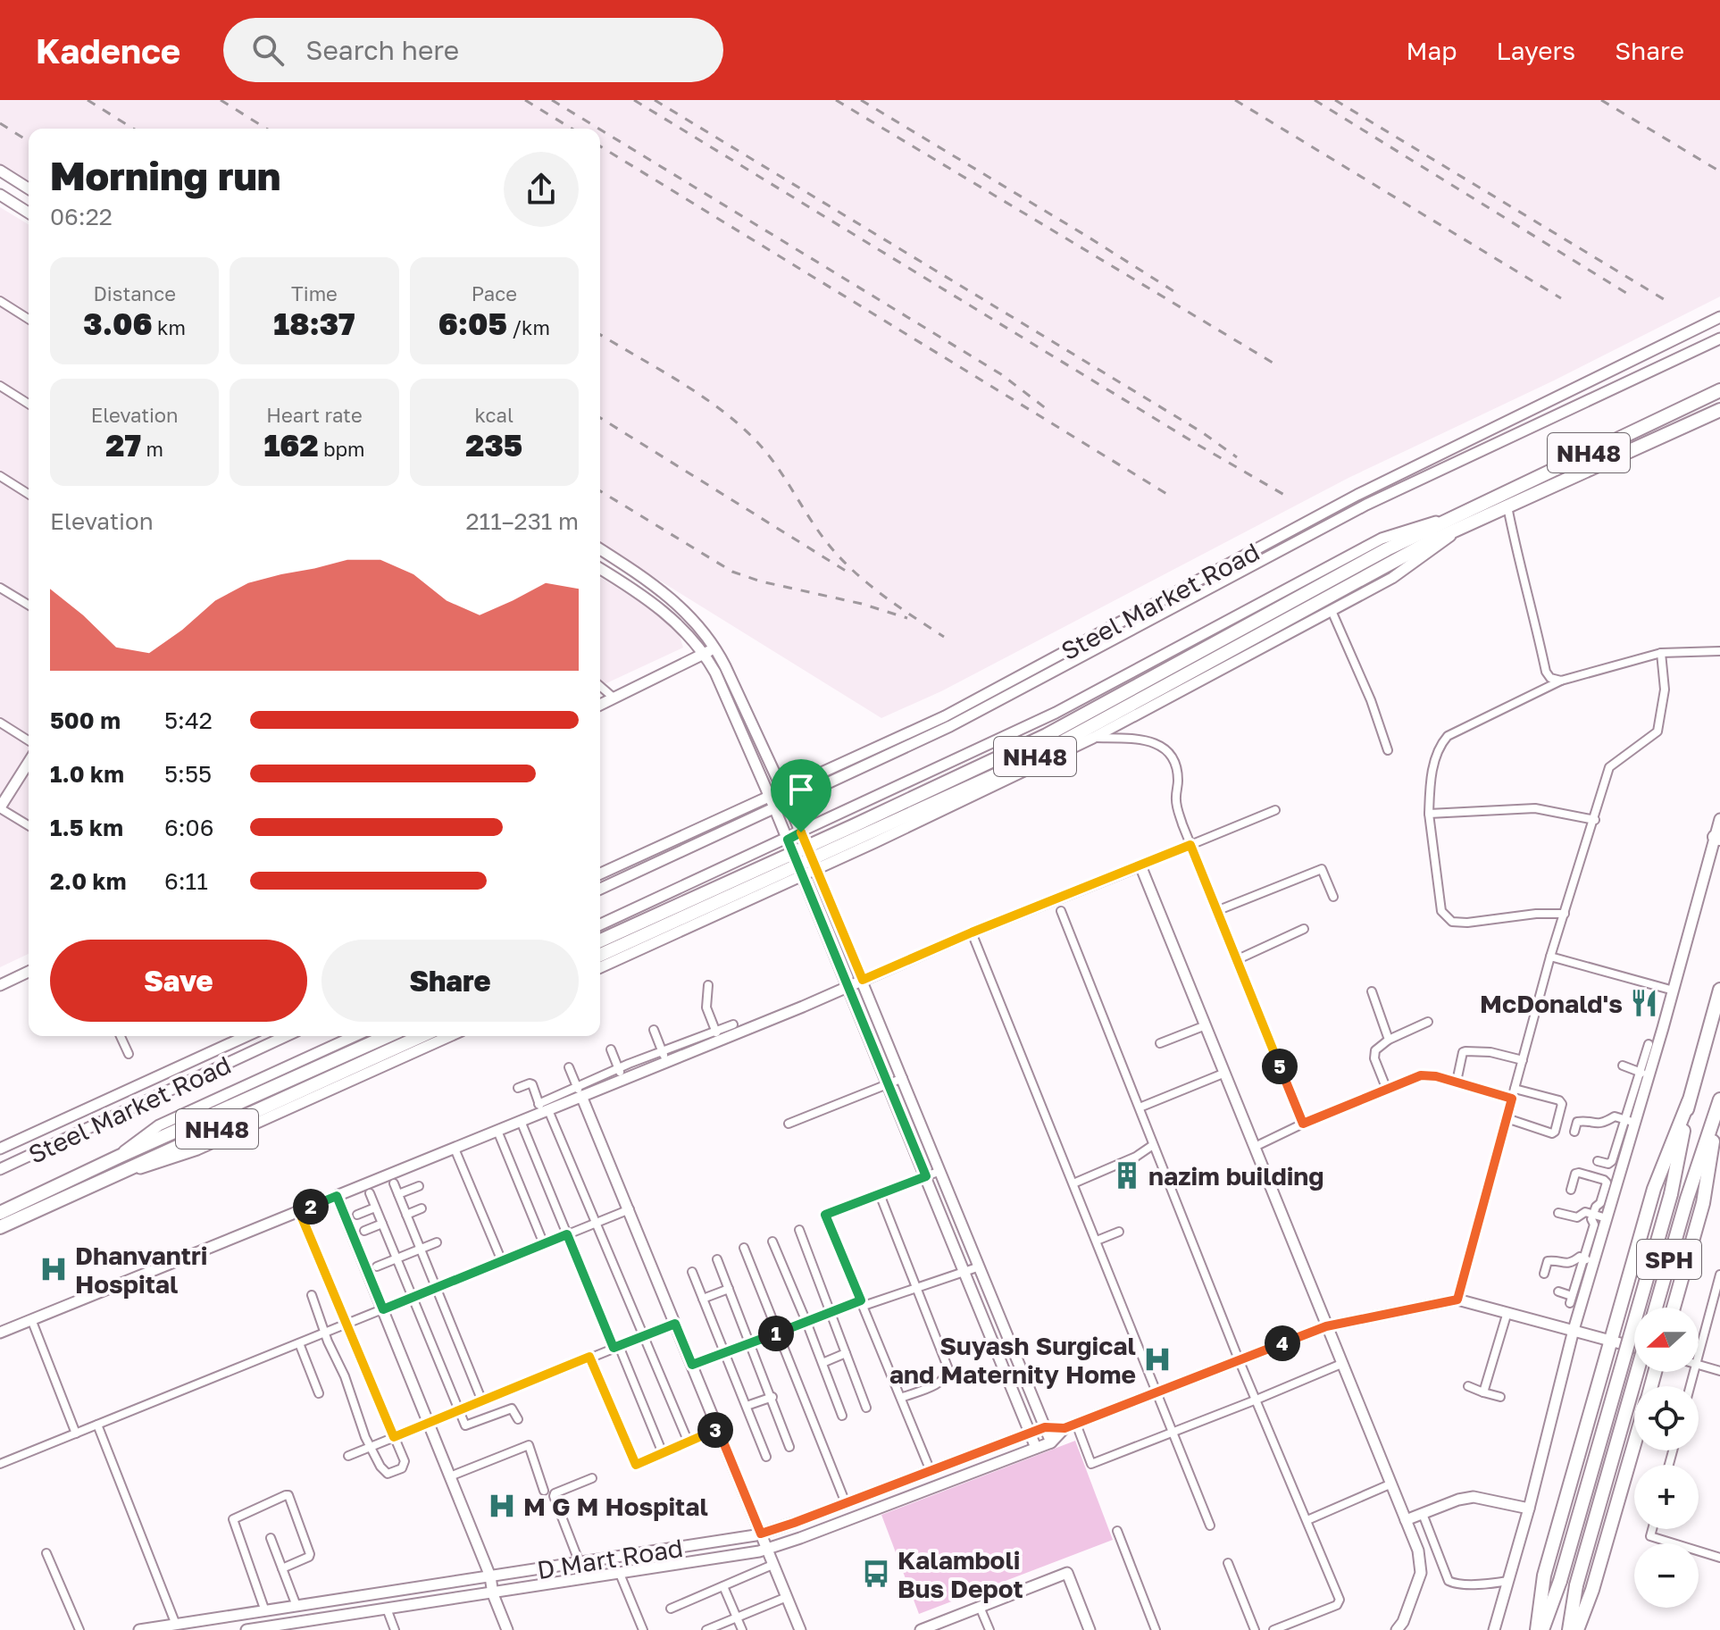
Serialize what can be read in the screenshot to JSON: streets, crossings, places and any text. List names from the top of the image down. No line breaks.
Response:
{"streets":{"highway":["NH48","SPH"],"street":["Steel Market Road","D Mart Road"]},"places":{"restaurant":["McDonald's"],"building":["nazim building"],"hospital":["Dhanvantri Hospital","Suyash Surgical and Maternity Home","M G M Hospital"],"bus stop":["Kalamboli Bus Depot"]},"north":"left","page":{"header":"Kadence","search":"Search here","nav":["Map","Layers","Share"],"heading":["Morning run","06:22"],"stats":[["Distance","3.06 km"],["Time","18:37"],["Pace","6:05 /km"],["Elevation","27 m"],["Heart rate","162 bpm"],["kcal","235"]],"chart":["Elevation","211–231 m"],"list":[{"name":"500 m","note":"5:42"},{"name":"1.0 km","note":"5:55"},{"name":"1.5 km","note":"6:06"},{"name":"2.0 km","note":"6:11"}],"buttons":["Save","Share"],"pins":["5","2","1","4","3"],"map_buttons":["+","−"]}}
